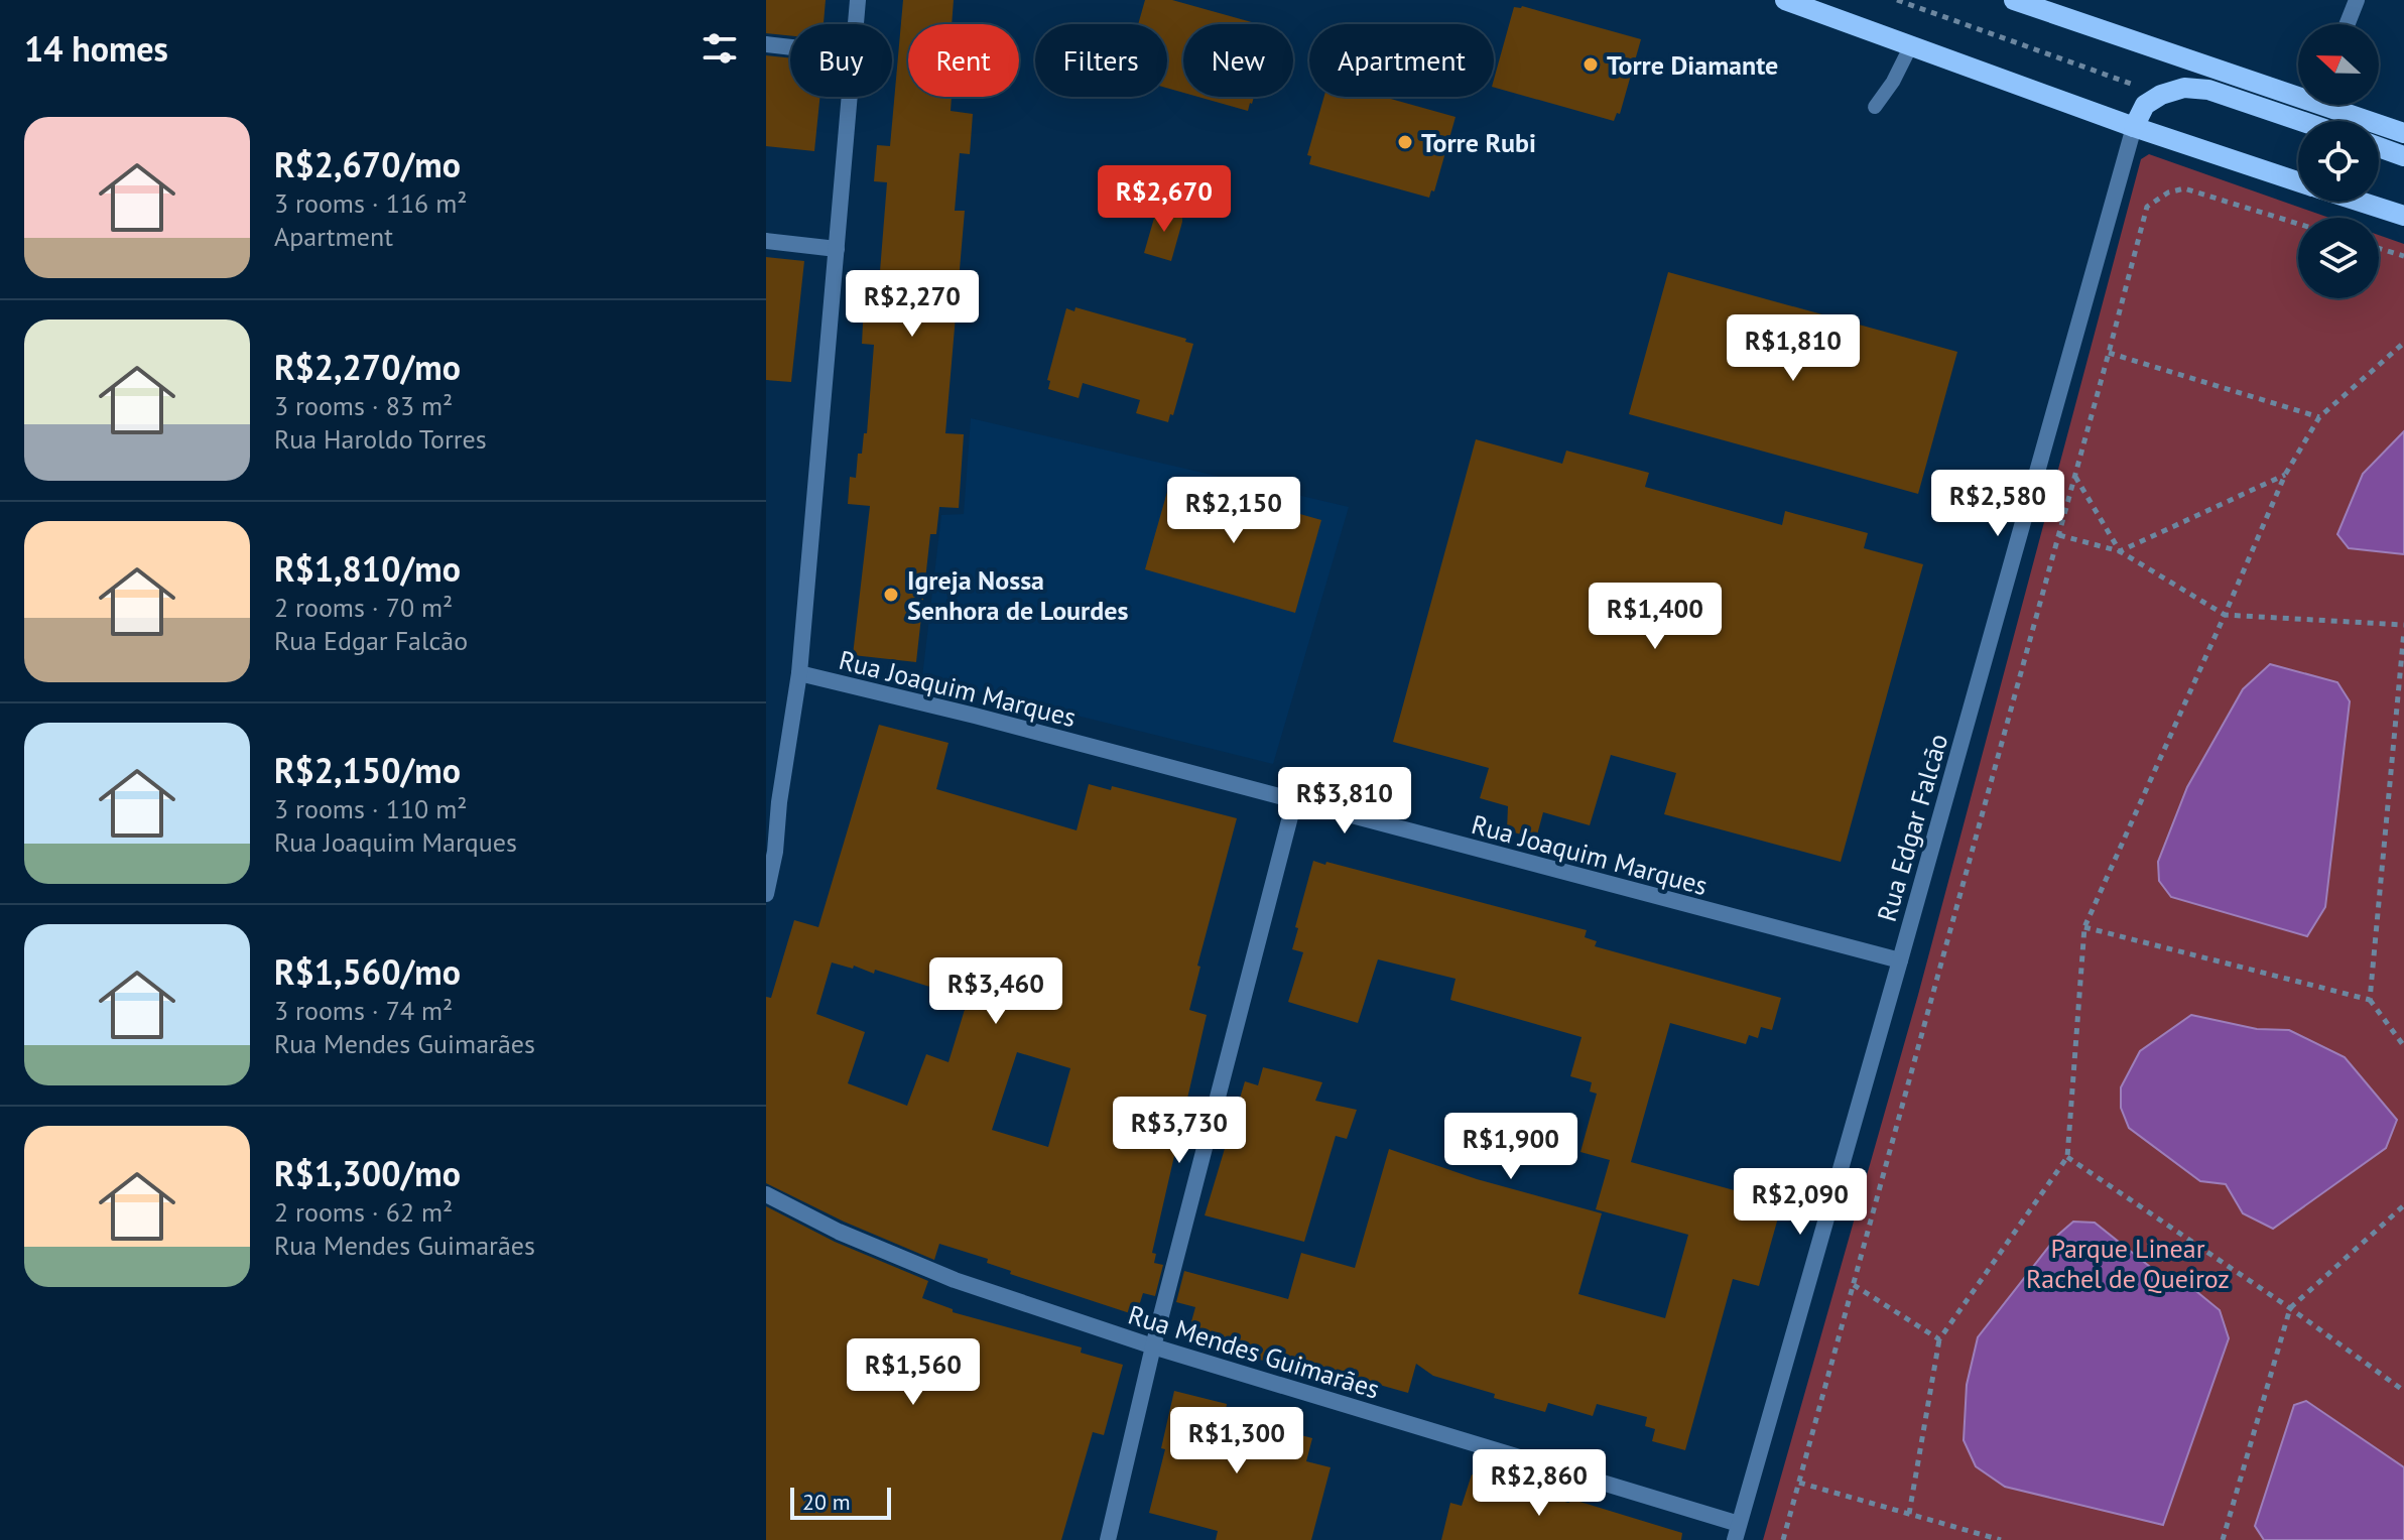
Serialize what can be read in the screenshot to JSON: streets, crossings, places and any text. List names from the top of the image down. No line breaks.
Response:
{"streets":{"street":["Rua Joaquim Marques","Rua Edgar Falcão","Rua Mendes Guimarães"]},"crossings":[["Rua Joaquim Marques","Rua Edgar Falcão"],["Rua Edgar Falcão","Rua Mendes Guimarães"]],"parks":["Parque Linear Rachel de Queiroz"],"places":["Torre Diamante","Torre Rubi","Igreja Nossa Senhora de Lourdes"],"scale_bar":"20 m","north":"left","page":{"heading":"14 homes","chip":["Buy","Rent","Filters","New","Apartment"],"list":[{"name":"R$2,670/mo","note":"3 rooms · 116 m² · Apartment"},{"name":"R$2,270/mo","note":"3 rooms · 83 m² · Rua Haroldo Torres"},{"name":"R$1,810/mo","note":"2 rooms · 70 m² · Rua Edgar Falcão"},{"name":"R$2,150/mo","note":"3 rooms · 110 m² · Rua Joaquim Marques"},{"name":"R$1,560/mo","note":"3 rooms · 74 m² · Rua Mendes Guimarães"},{"name":"R$1,300/mo","note":"2 rooms · 62 m² · Rua Mendes Guimarães"}],"price":["R$2,670","R$2,270","R$1,810","R$2,580","R$2,150","R$1,400","R$3,810","R$3,460","R$3,730","R$1,900","R$2,090","R$1,560","R$1,300","R$2,860"],"scale":"20 m"}}
